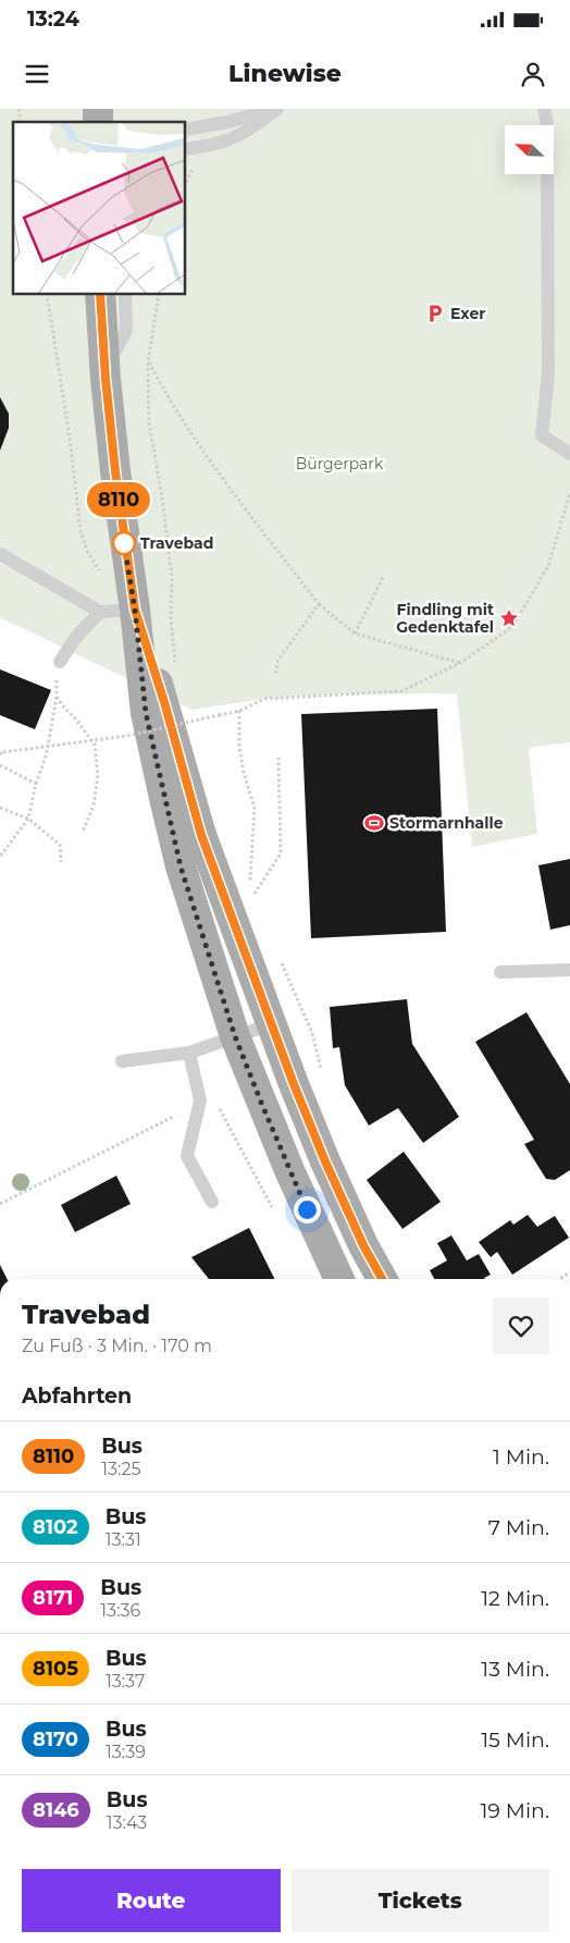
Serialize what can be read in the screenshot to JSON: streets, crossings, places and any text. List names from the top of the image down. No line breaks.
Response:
{"parks":["Bürgerpark"],"places":{"parking":["Exer"],"other":["Travebad"],"place":["Findling mit Gedenktafel"],"sports":["Stormarnhalle"]},"lines":["bus line 8110"],"north":"top left","page":{"status":"13:24","header":"Linewise","on_map":"8110","heading":[["Travebad","Zu Fuß · 3 Min. · 170 m"],"Abfahrten"],"list":[{"mark":"8110","name":"Bus","note":"13:25","value":"1 Min."},{"mark":"8102","name":"Bus","note":"13:31","value":"7 Min."},{"mark":"8171","name":"Bus","note":"13:36","value":"12 Min."},{"mark":"8105","name":"Bus","note":"13:37","value":"13 Min."},{"mark":"8170","name":"Bus","note":"13:39","value":"15 Min."},{"mark":"8146","name":"Bus","note":"13:43","value":"19 Min."}],"buttons":["Route","Tickets"]}}
